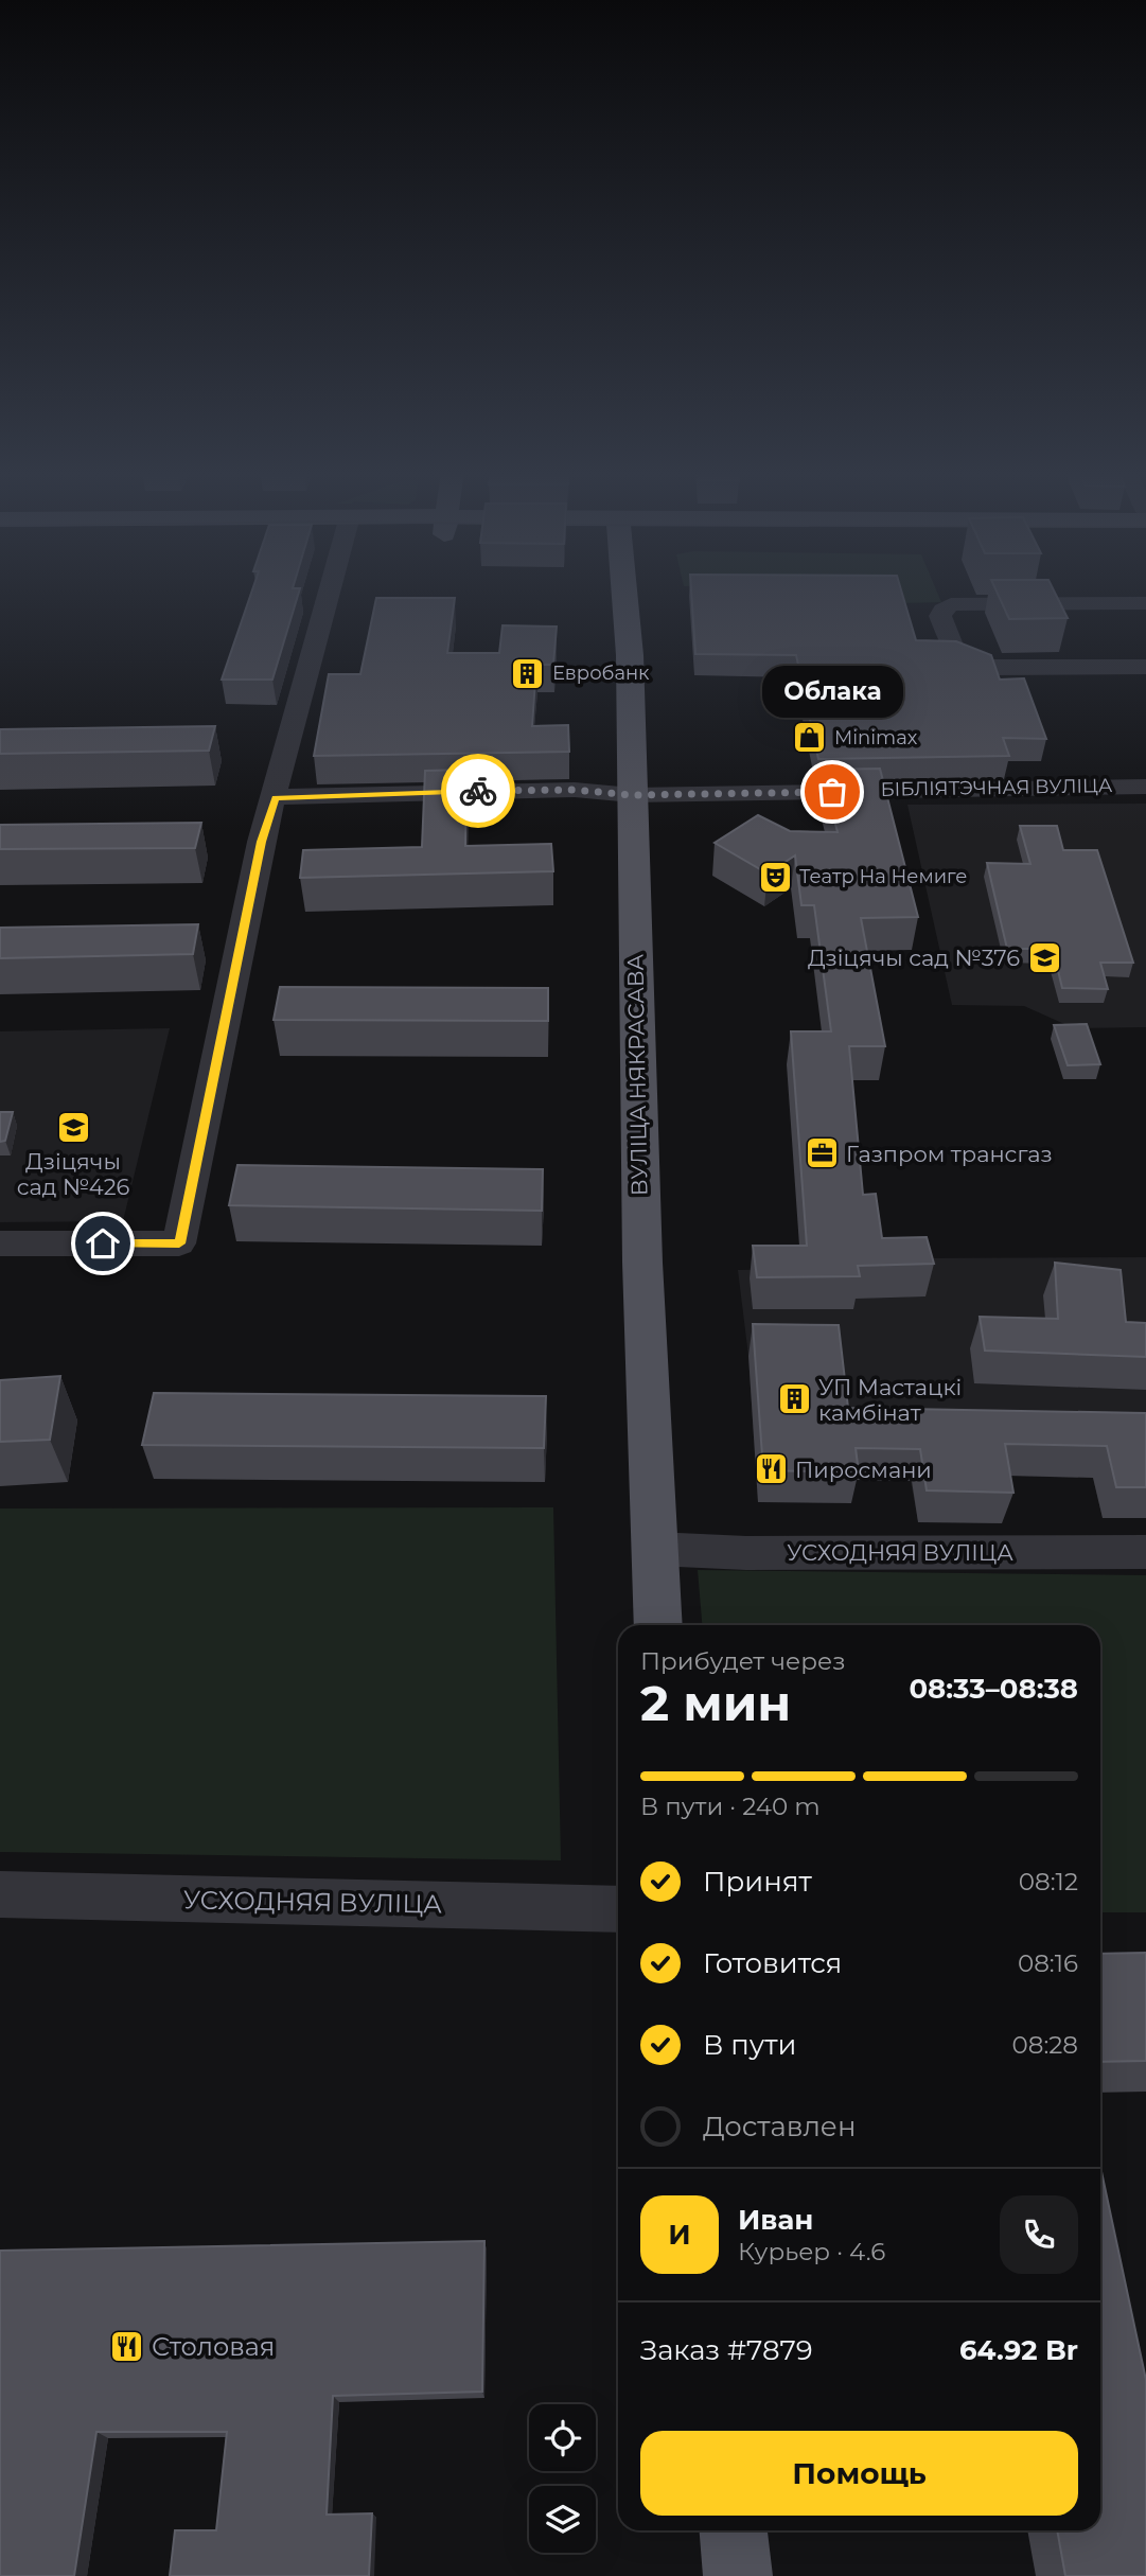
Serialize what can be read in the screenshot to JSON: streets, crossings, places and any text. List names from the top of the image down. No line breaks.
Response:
{"streets":{"main road":["ВУЛІЦА НЯКРАСАВА"],"street":["БІБЛІЯТЭЧНАЯ ВУЛІЦА","УСХОДНЯЯ ВУЛІЦА"]},"crossings":[["БІБЛІЯТЭЧНАЯ ВУЛІЦА","ВУЛІЦА НЯКРАСАВА"],["ВУЛІЦА НЯКРАСАВА","УСХОДНЯЯ ВУЛІЦА"]],"places":{"building":["Евробанк","УП Мастацкі камбінат"],"shop":["Minimax"],"other":["Облака"],"theatre":["Театр На Немиге"],"school or university":["Дзіцячы сад №376","Дзіцячы сад №426"],"office":["Газпром трансгаз"],"restaurant":["Пиросмани","Столовая"]},"page":{"bubble":"Облака","heading":["2 мин","Прибудет через","08:33–08:38"],"panel":["Иван","Курьер · 4.6","Заказ #7879","64.92 Br"],"bar":"В пути · 240 m","list":[["Принят","08:12"],["Готовится","08:16"],["В пути","08:28"],"Доставлен"],"round":"И","buttons":"Помощь"}}
